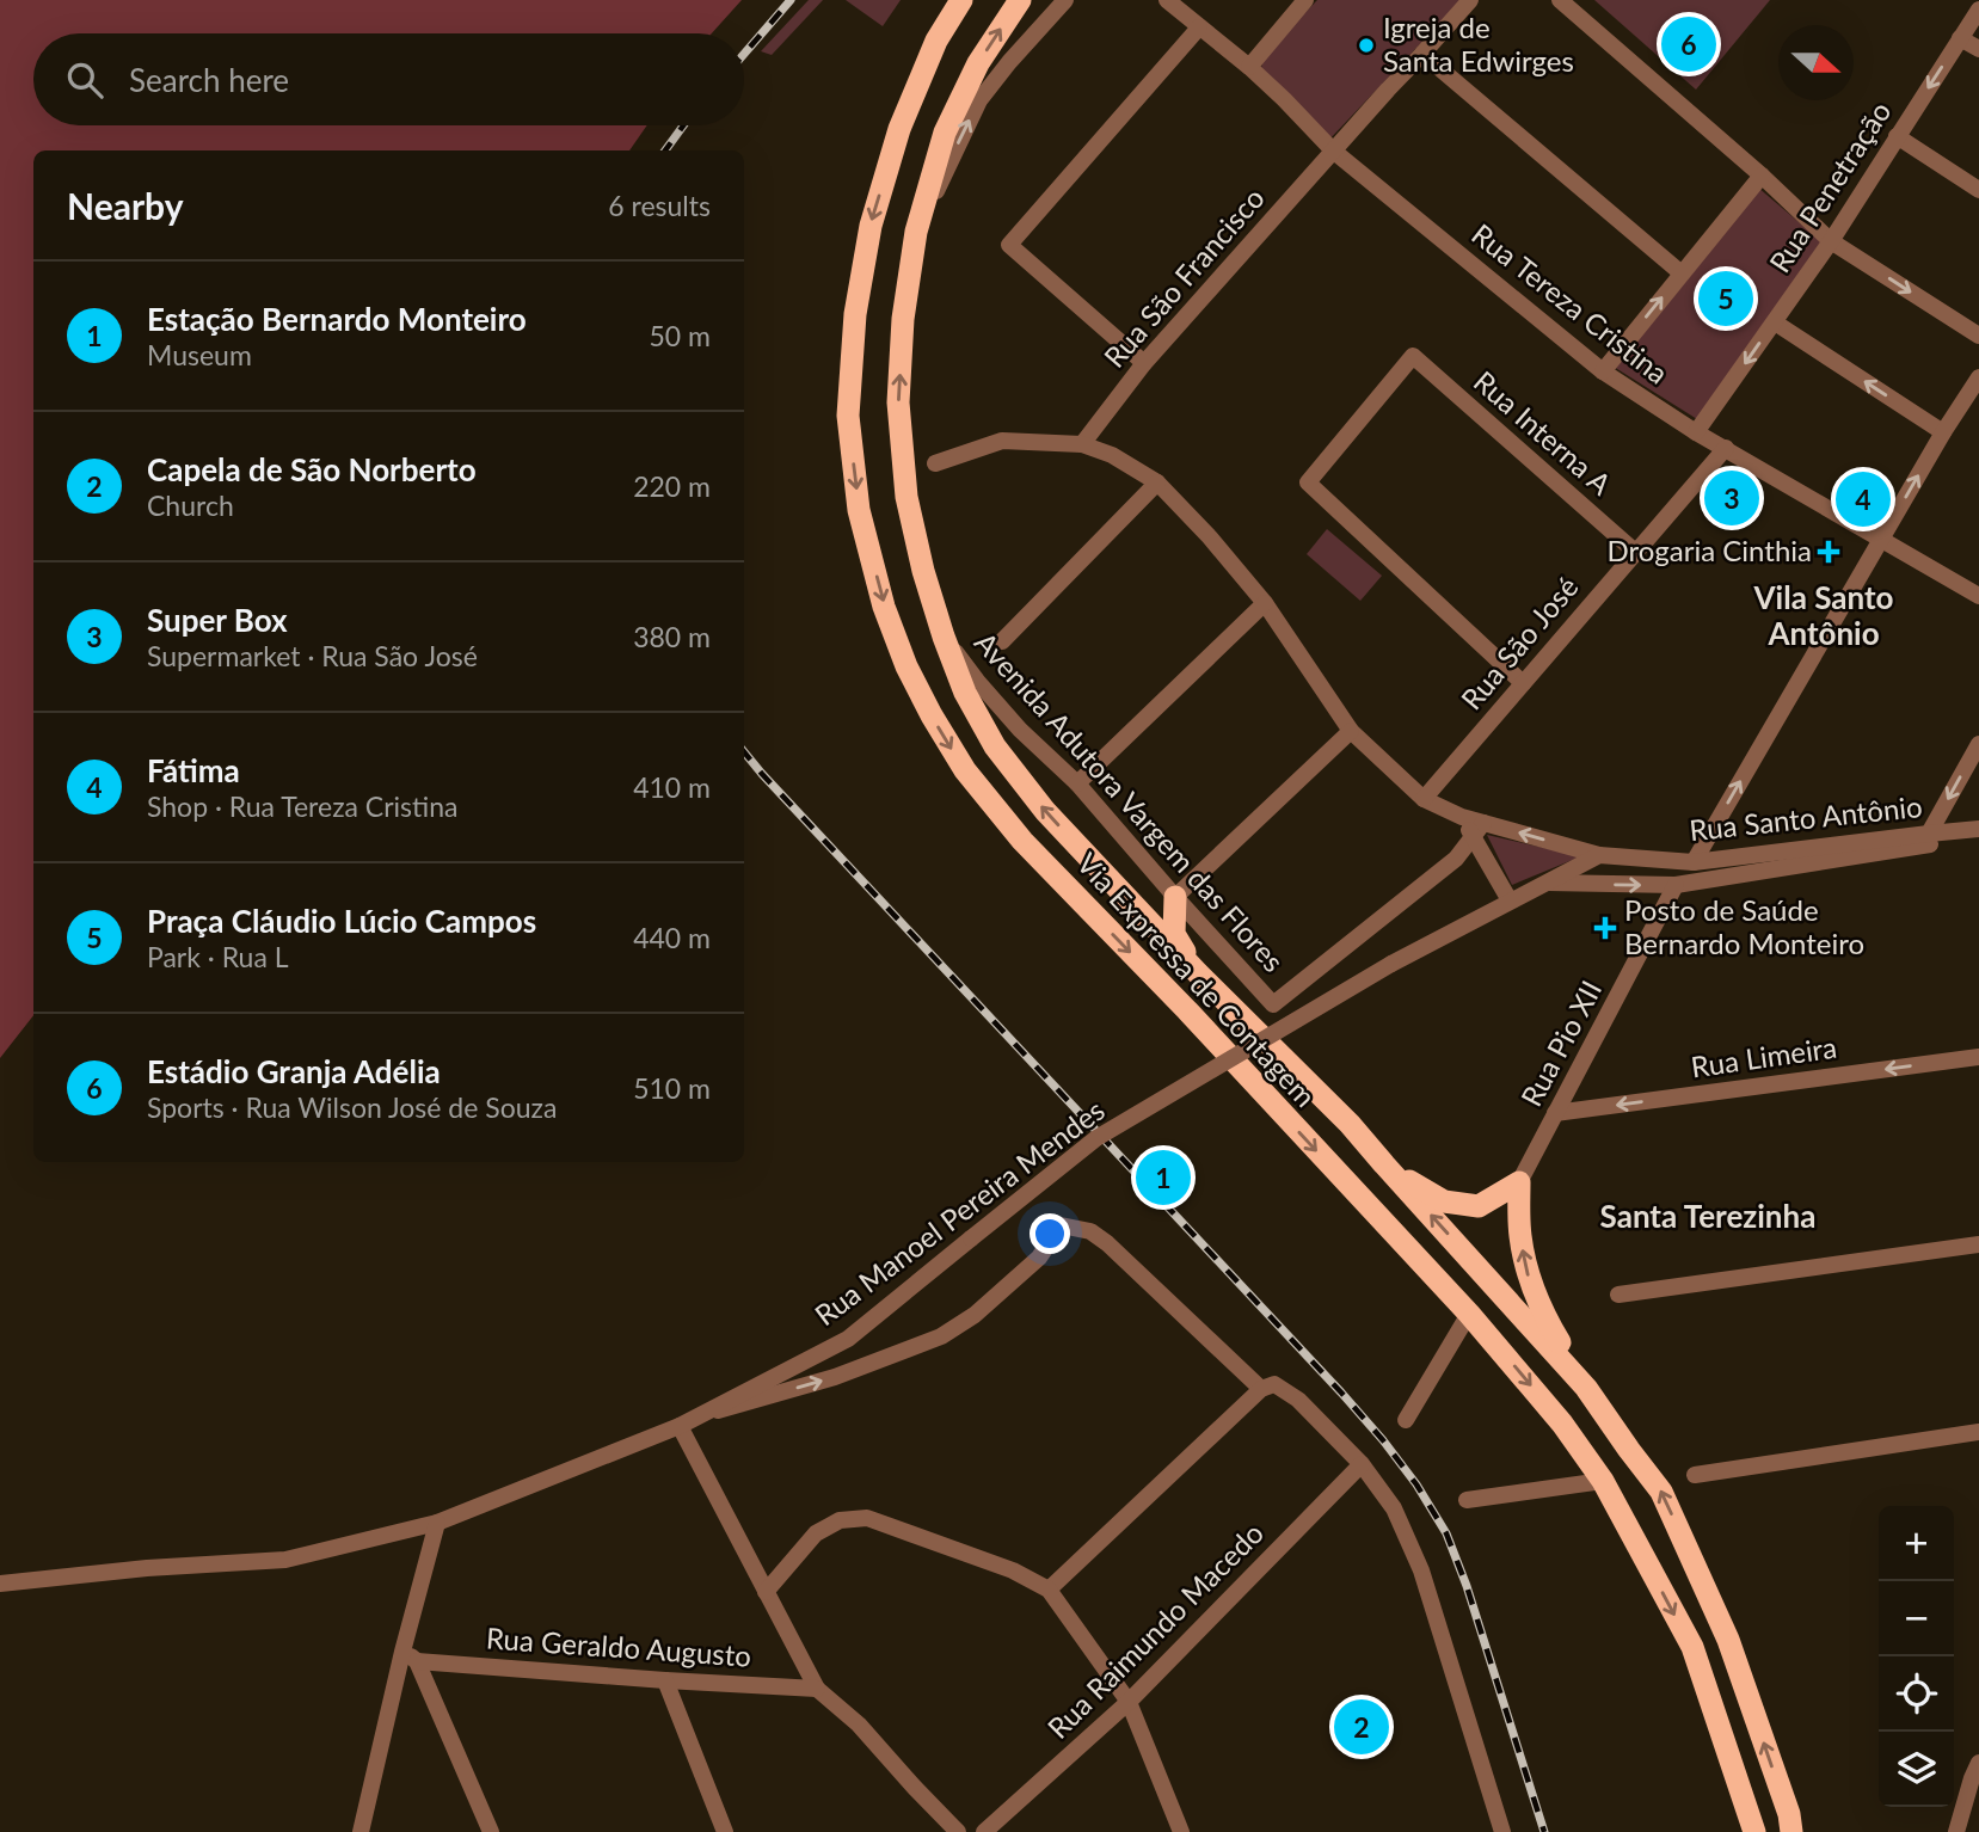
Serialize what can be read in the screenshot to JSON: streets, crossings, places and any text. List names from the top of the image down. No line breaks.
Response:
{"streets":{"highway":["Via Expressa de Contagem"],"street":["Rua Penetração","Rua São Francisco","Rua Tereza Cristina","Rua Interna A","Rua São José","Avenida Adutora Vargem das Flores","Rua Santo Antônio","Rua Pio XII","Rua Limeira","Rua Manoel Pereira Mendes","Rua Raimundo Macedo","Rua Geraldo Augusto"]},"crossings":[["Rua Penetração","Rua Tereza Cristina"],["Rua São Francisco","Rua Tereza Cristina"],["Rua Tereza Cristina","Rua São José"],["Rua Interna A","Rua São José"],["Avenida Adutora Vargem das Flores","Via Expressa de Contagem"],["Rua Santo Antônio","Rua Pio XII"],["Rua Santo Antônio","Rua Manoel Pereira Mendes"],["Rua Pio XII","Rua Limeira"]],"one_way":["Rua Limeira"],"districts":["Vila Santo Antônio","Santa Terezinha"],"places":{"other":["Igreja de Santa Edwirges"],"health":["Drogaria Cinthia","Posto de Saúde Bernardo Monteiro"]},"north":"right","page":{"pins":["6","5","3","4","1","2"],"search":"Search here","heading":["Nearby","6 results"],"list":[{"mark":"1","name":"Estação Bernardo Monteiro","note":"Museum","value":"50 m"},{"mark":"2","name":"Capela de São Norberto","note":"Church","value":"220 m"},{"mark":"3","name":"Super Box","note":"Supermarket · Rua São José","value":"380 m"},{"mark":"4","name":"Fátima","note":"Shop · Rua Tereza Cristina","value":"410 m"},{"mark":"5","name":"Praça Cláudio Lúcio Campos","note":"Park · Rua L","value":"440 m"},{"mark":"6","name":"Estádio Granja Adélia","note":"Sports · Rua Wilson José de Souza","value":"510 m"}],"map_buttons":["+","−"]}}
